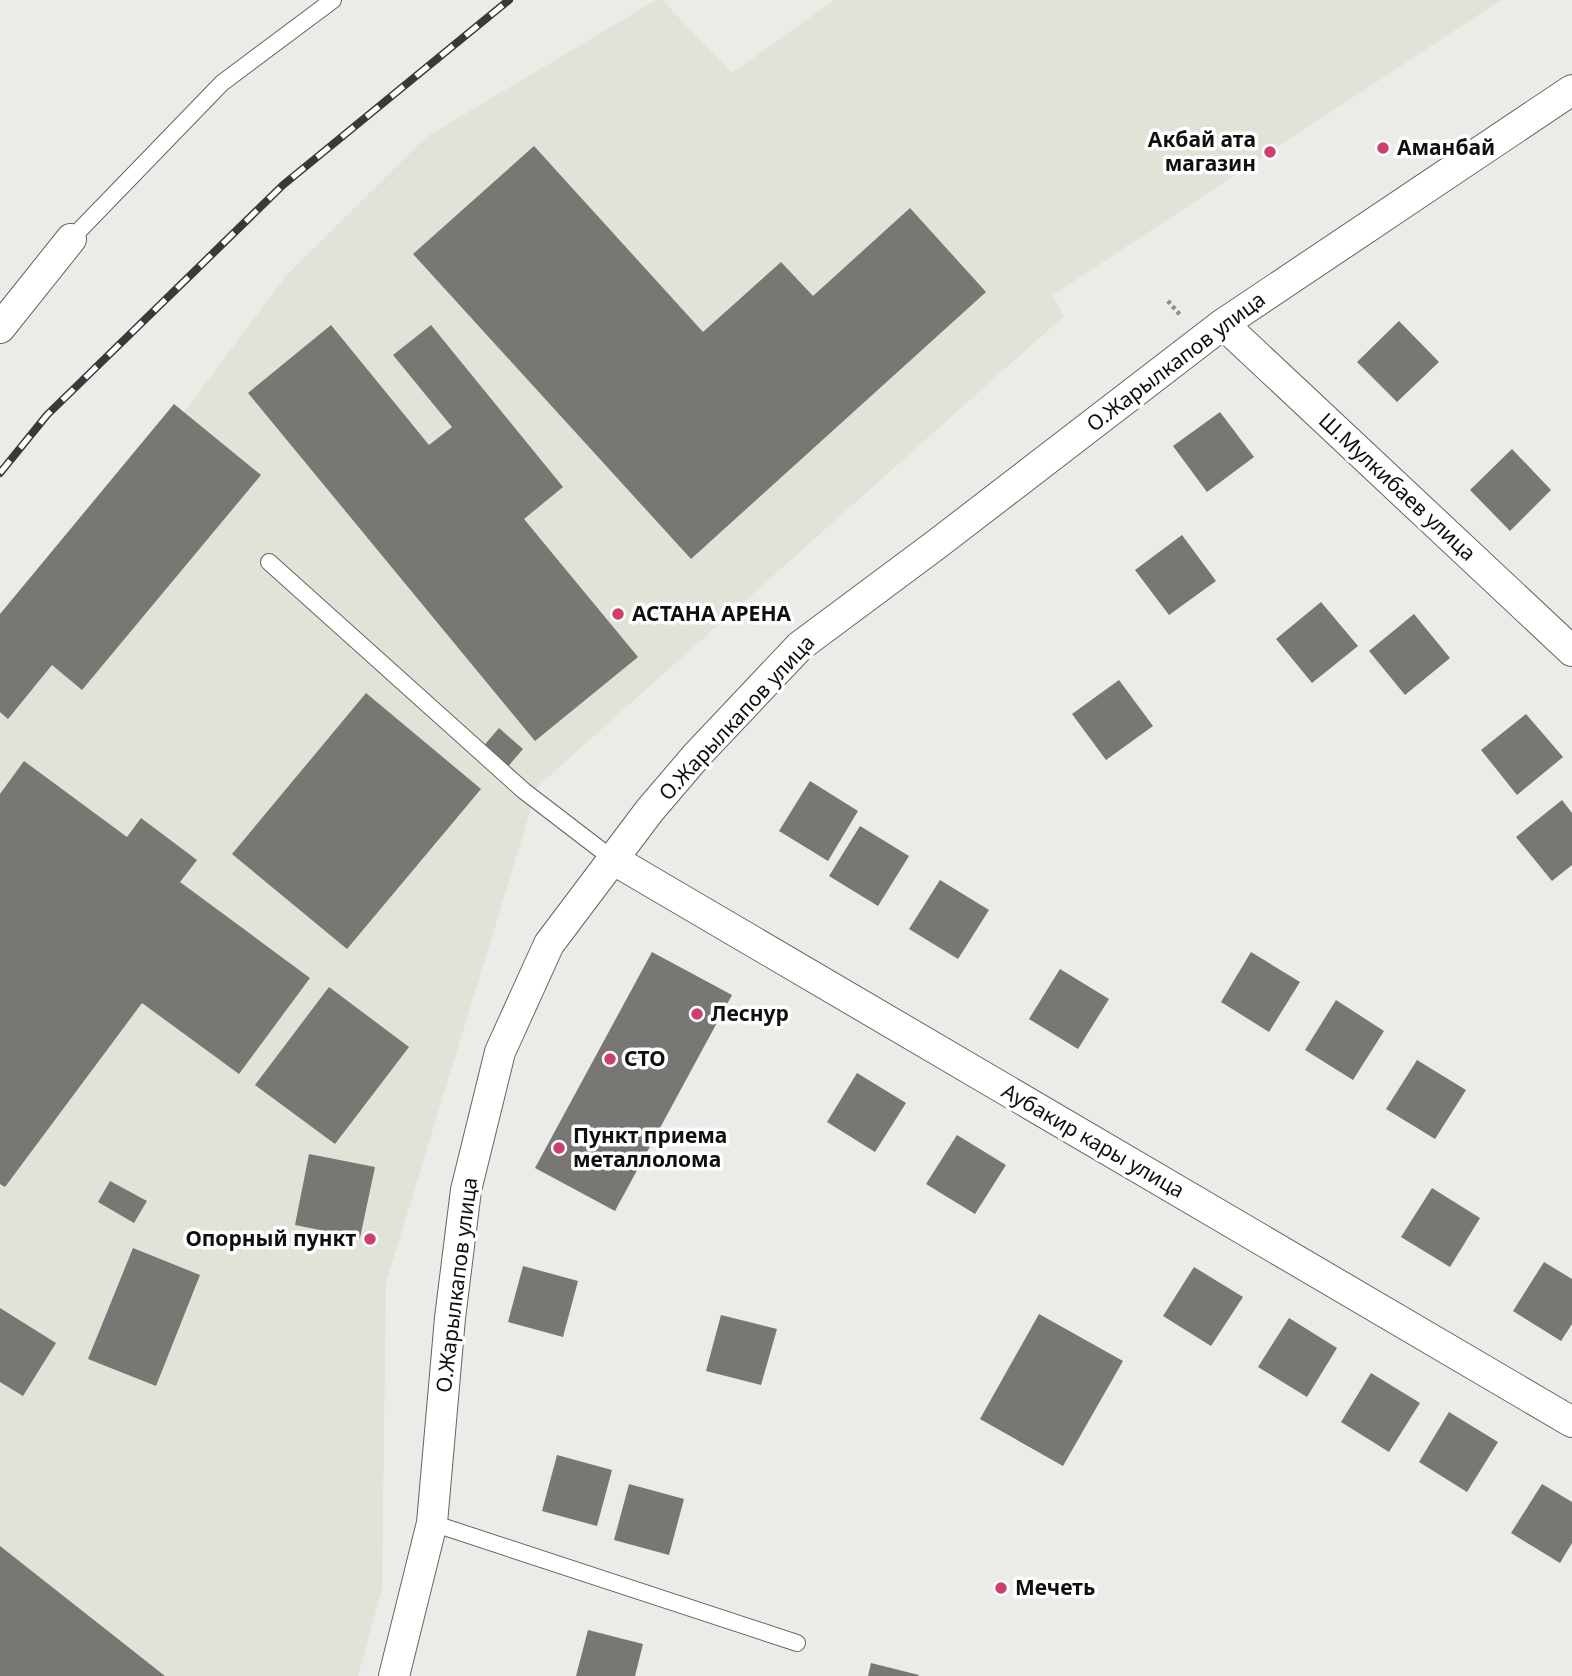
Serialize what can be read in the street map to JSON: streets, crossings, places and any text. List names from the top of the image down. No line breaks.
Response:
{"streets":{"street":["О.Жарылкапов улица","Ш.Мулкибаев улица","Аубакир кары улица"]},"crossings":[["О.Жарылкапов улица","Ш.Мулкибаев улица"],["О.Жарылкапов улица","Аубакир кары улица"]],"places":["Аманбай","Акбай ата магазин","АСТАНА АРЕНА","Леснур","СТО","Пункт приема металлолома","Опорный пункт","Мечеть"]}
